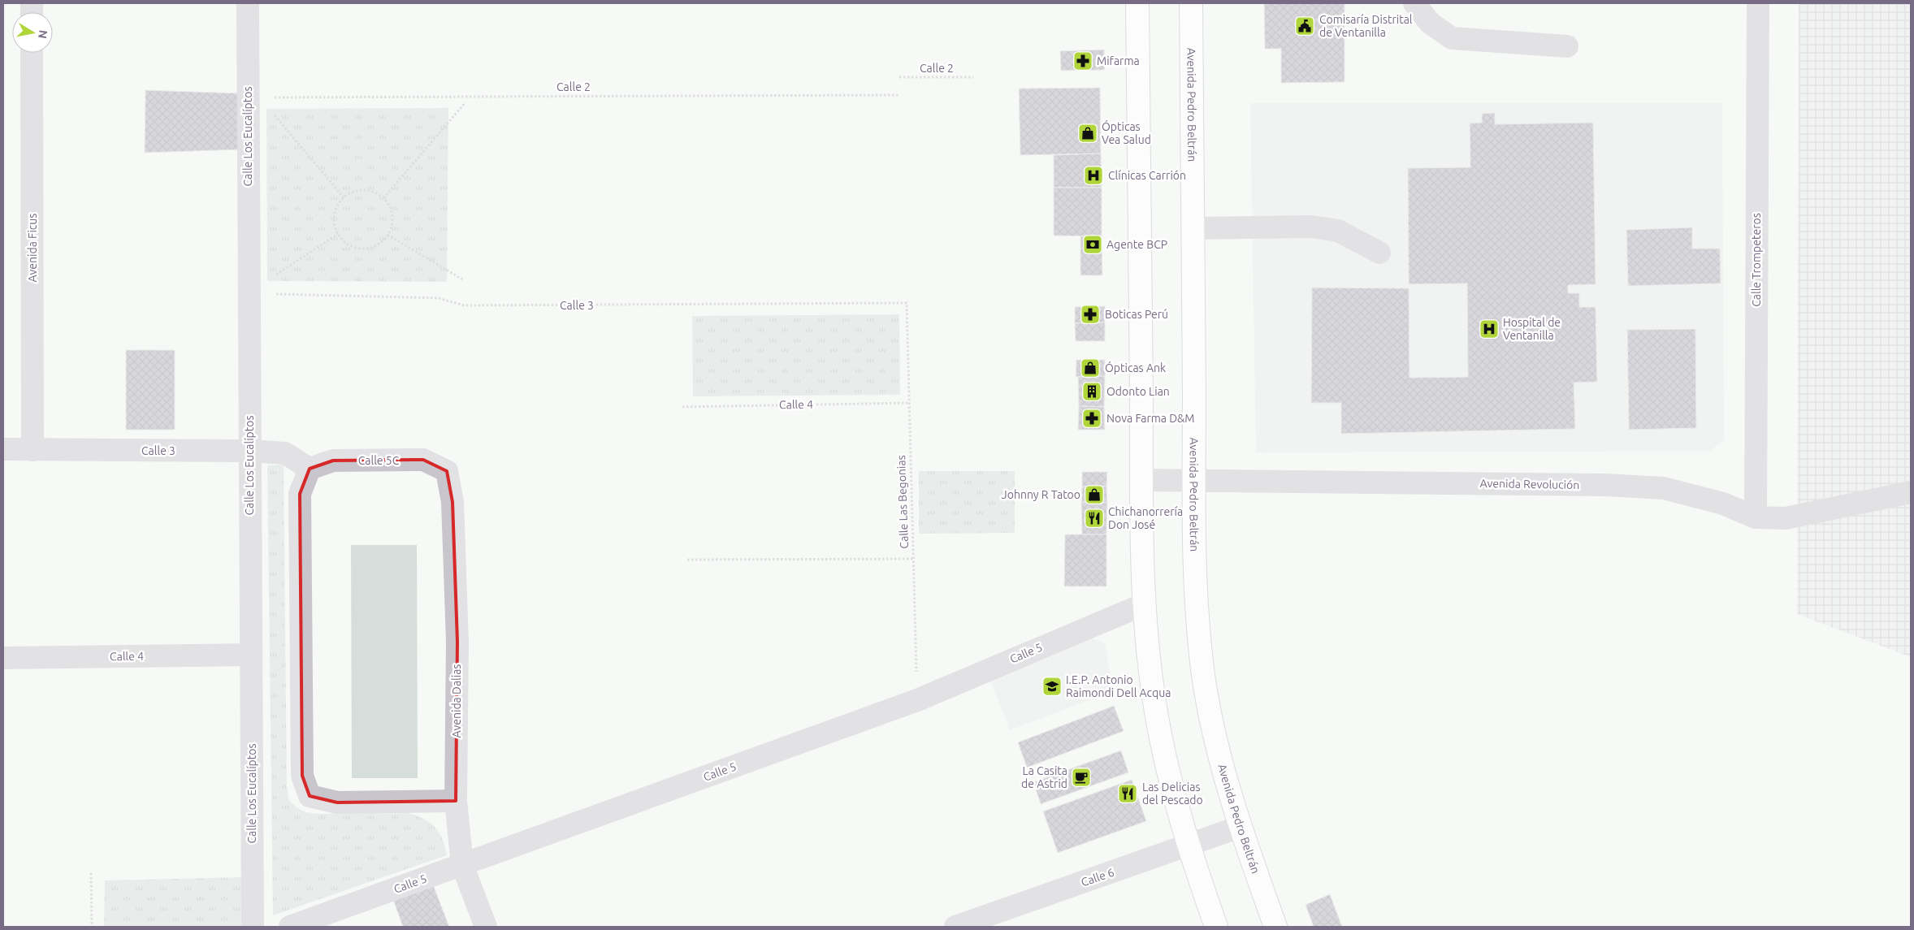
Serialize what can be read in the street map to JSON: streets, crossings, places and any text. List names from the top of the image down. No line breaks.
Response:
{"streets":{"main road":["Avenida Pedro Beltrán"],"street":["Calle Los Eucalíptos","Avenida Ficus","Calle Trompeteros","Calle 3","Calle 4","Calle 5C","Avenida Revolución","Calle 5","Avenida Dalias","Calle 6"],"path":["Calle 2","Calle Las Begonias"]},"crossings":[["Calle 2","Calle Los Eucalíptos"],["Avenida Pedro Beltrán","Avenida Revolución"],["Avenida Pedro Beltrán","Calle 6"],["Calle Los Eucalíptos","Calle 3"],["Calle Los Eucalíptos","Calle 4"],["Avenida Ficus","Calle 3"],["Calle Trompeteros","Avenida Revolución"],["Calle 3","Calle 5C"],["Calle 3","Calle Las Begonias"],["Calle 4","Calle Las Begonias"],["Calle 5C","Avenida Dalias"],["Calle Las Begonias","Calle 5"],["Calle 5","Avenida Dalias"]],"places":{"public building":["Comisaría Distrital de Ventanilla"],"pharmacy":["Mifarma","Boticas Perú","Nova Farma D&M"],"shop":["Ópticas Vea Salud","Ópticas Ank","Johnny R Tatoo"],"hospital":["Clínicas Carrión","Hospital de Ventanilla"],"bank":["Agente BCP"],"building":["Odonto Lian"],"restaurant":["Chichanorrería Don José","Las Delicias del Pescado"],"school or university":["I.E.P. Antonio Raimondi Dell Acqua"],"cafe":["La Casita de Astrid"]},"north":"right"}
